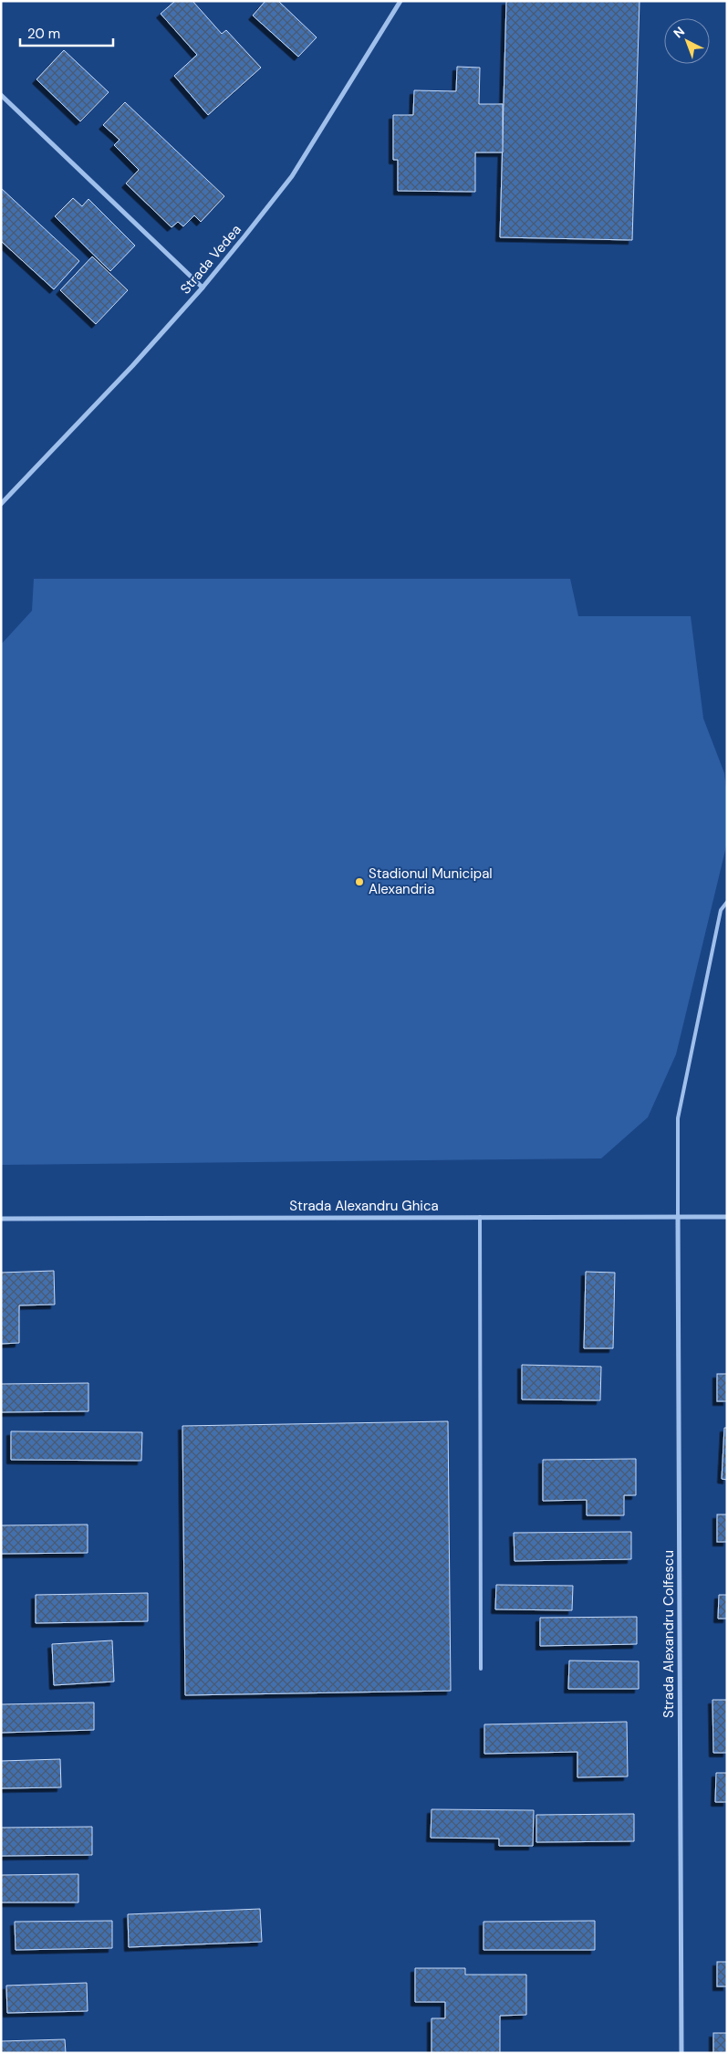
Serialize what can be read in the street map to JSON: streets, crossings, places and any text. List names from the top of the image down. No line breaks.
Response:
{"streets":{"street":["Strada Vedea","Strada Alexandru Ghica","Strada Alexandru Colfescu"]},"crossings":[["Strada Alexandru Ghica","Strada Alexandru Colfescu"]],"places":["Stadionul Municipal Alexandria"],"scale_bar":"20 m","north":"top left"}
